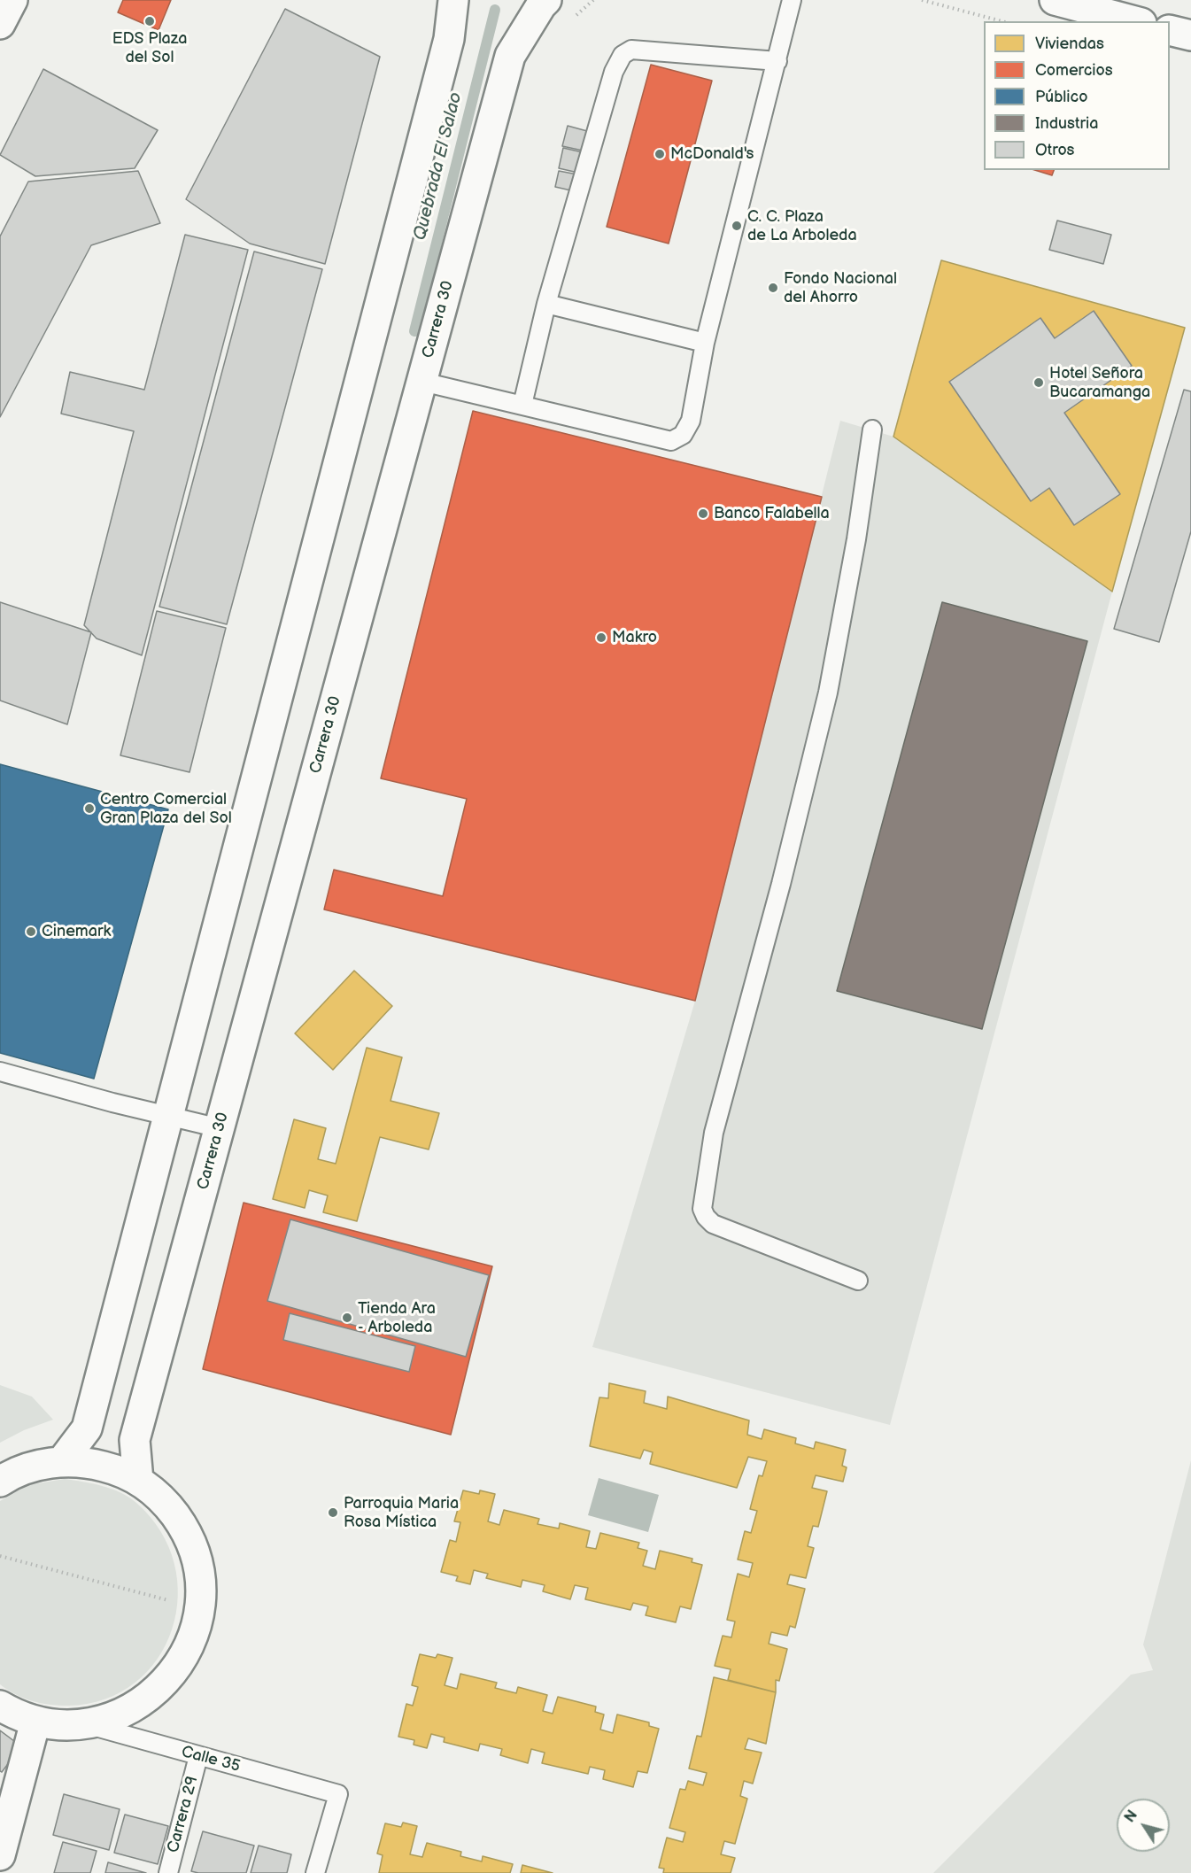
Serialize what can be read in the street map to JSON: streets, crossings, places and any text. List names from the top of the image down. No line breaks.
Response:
{"streets":{"main road":["Carrera 30"],"lane":["Calle 35","Carrera 29"]},"crossings":[["Calle 35","Carrera 29"]],"water":["Quebrada El Salao"],"places":["EDS Plaza del Sol","McDonald's","C. C. Plaza de La Arboleda","Fondo Nacional del Ahorro","Hotel Señora Bucaramanga","Banco Falabella","Makro","Centro Comercial Gran Plaza del Sol","Cinemark","Tienda Ara - Arboleda","Parroquia Maria Rosa Mística"],"legend":["Viviendas","Comercios","Público","Industria","Otros"],"north":"top left"}
